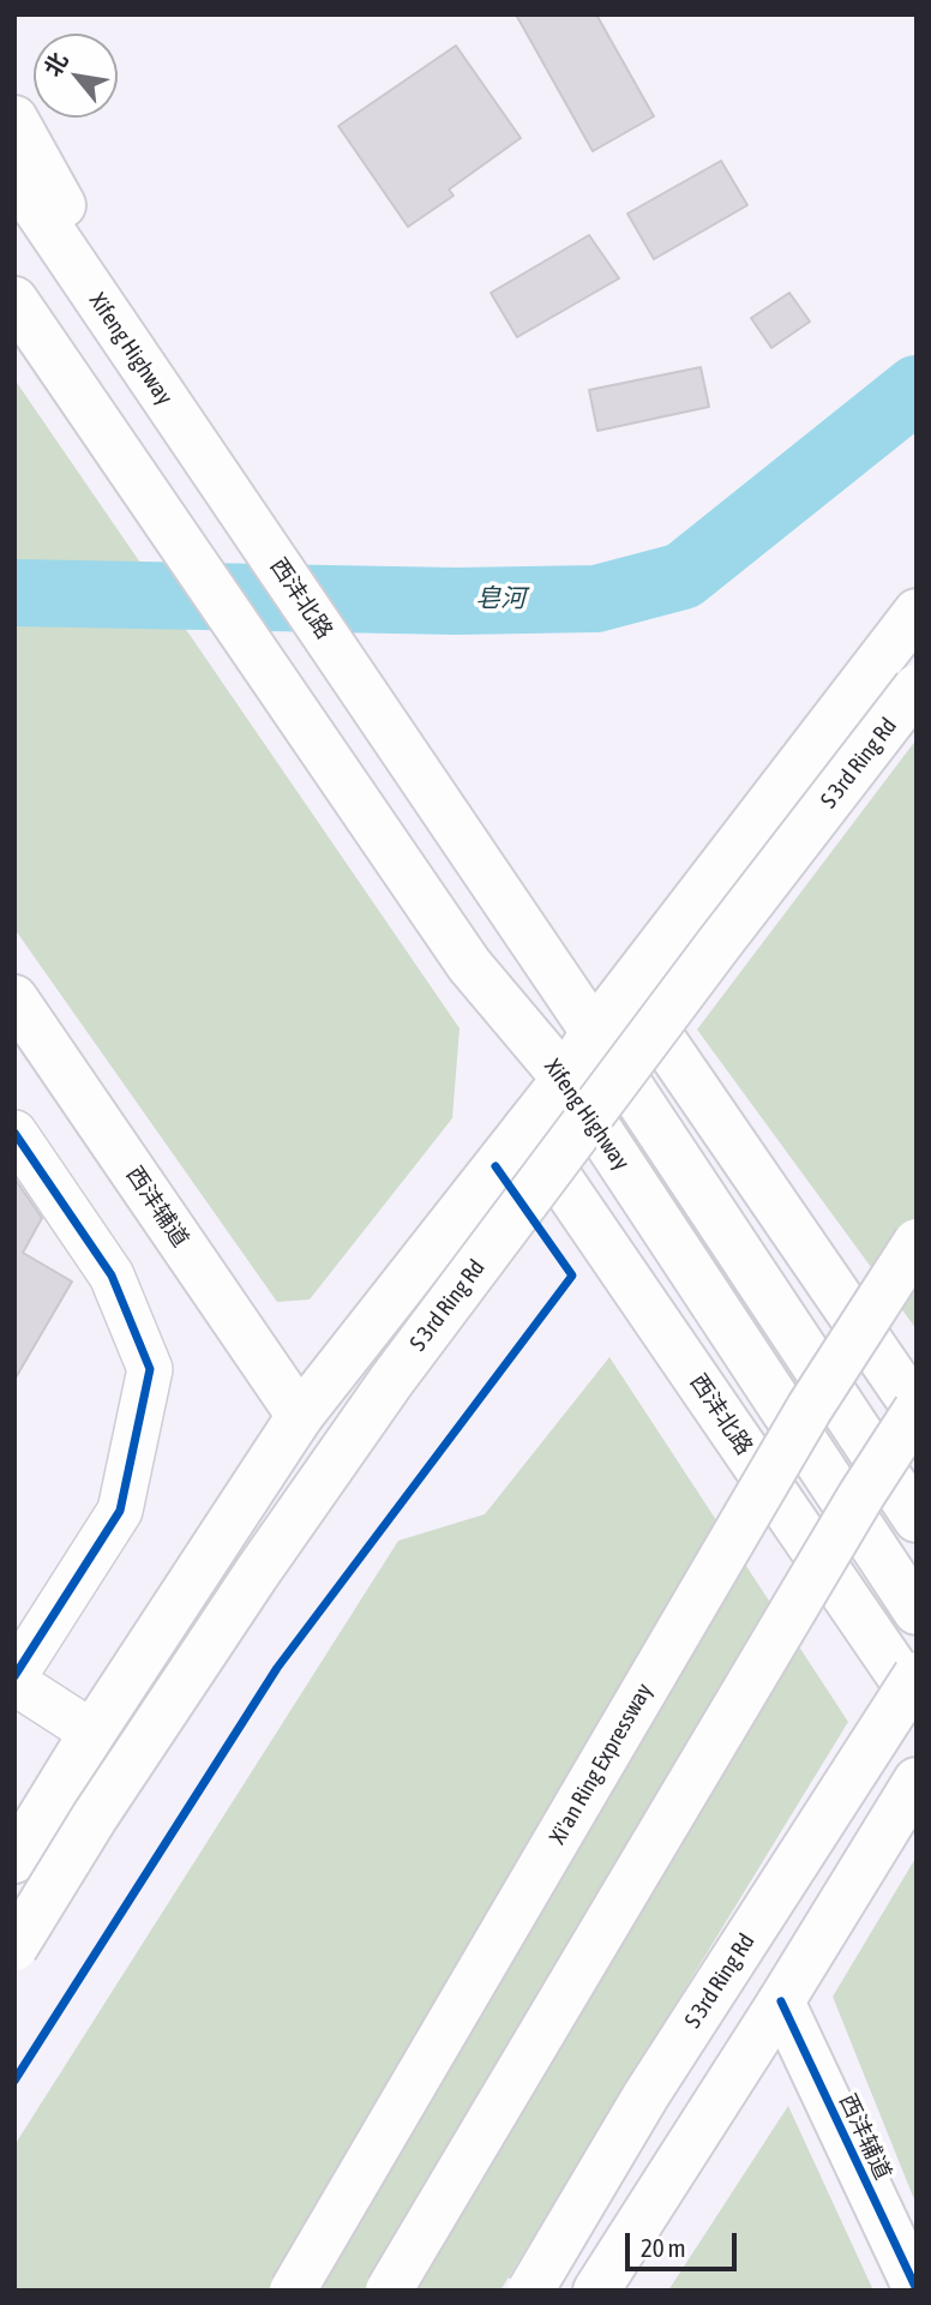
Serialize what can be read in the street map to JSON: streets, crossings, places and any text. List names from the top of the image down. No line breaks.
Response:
{"streets":{"main road":["Xifeng Highway","西沣北路","S 3rd Ring Rd","西沣辅道","Xi'an Ring Expressway"]},"crossings":[["Xifeng Highway","西沣北路"],["Xifeng Highway","S 3rd Ring Rd"],["西沣北路","S 3rd Ring Rd"],["S 3rd Ring Rd","西沣辅道"]],"water":["皂河"],"scale_bar":"20 m","north":"top left"}
